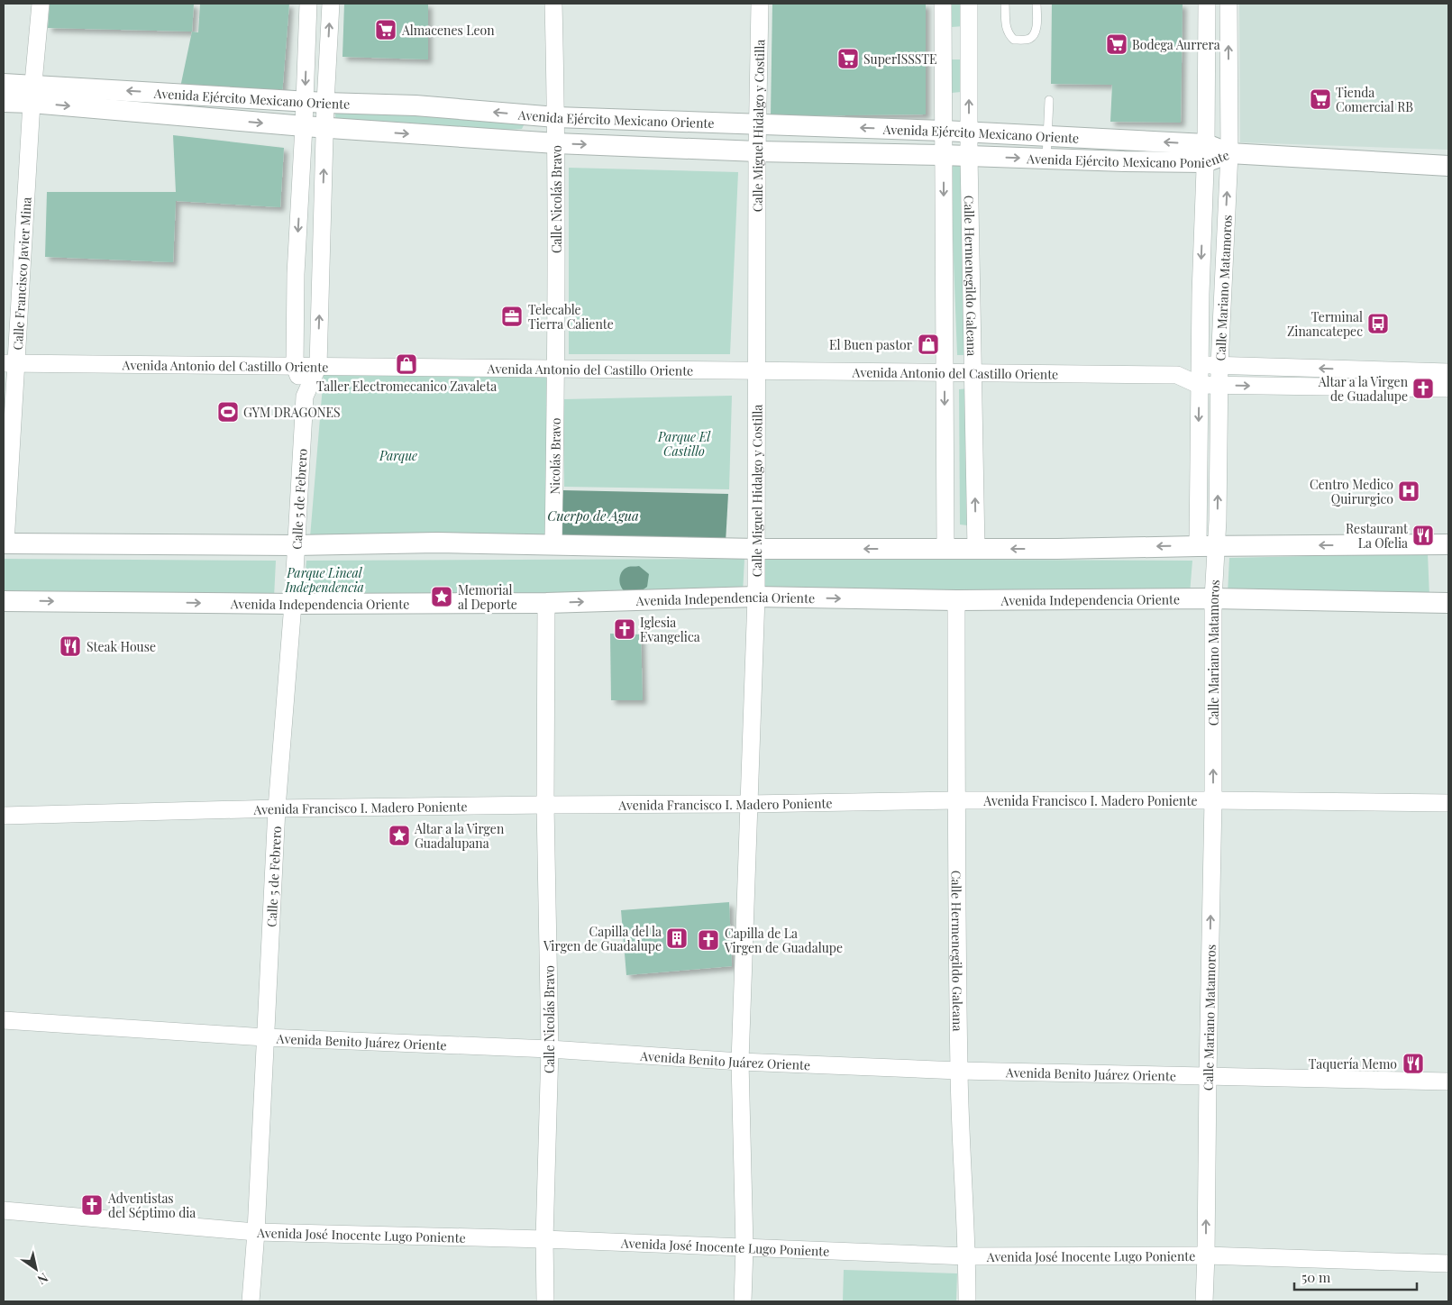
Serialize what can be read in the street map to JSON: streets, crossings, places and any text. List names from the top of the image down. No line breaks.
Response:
{"streets":{"street":["Avenida Ejército Mexicano Oriente","Calle Miguel Hidalgo y Costilla","Avenida Ejército Mexicano Poniente","Calle Nicolás Bravo","Calle Francisco Javier Mina","Calle Hermenegildo Galeana","Calle Mariano Matamoros","Avenida Antonio del Castillo Oriente","Nicolás Bravo","Calle 5 de Febrero","Avenida Independencia Oriente","Avenida Francisco I. Madero Poniente","Avenida Benito Juárez Oriente","Avenida José Inocente Lugo Poniente"]},"crossings":[["Avenida Ejército Mexicano Oriente","Calle Miguel Hidalgo y Costilla"],["Avenida Ejército Mexicano Oriente","Avenida Ejército Mexicano Poniente"],["Avenida Ejército Mexicano Oriente","Calle Nicolás Bravo"],["Avenida Ejército Mexicano Oriente","Calle Francisco Javier Mina"],["Avenida Ejército Mexicano Oriente","Calle Hermenegildo Galeana"],["Avenida Ejército Mexicano Oriente","Calle Mariano Matamoros"],["Avenida Ejército Mexicano Oriente","Calle 5 de Febrero"],["Calle Miguel Hidalgo y Costilla","Avenida Antonio del Castillo Oriente"],["Calle Miguel Hidalgo y Costilla","Avenida Independencia Oriente"],["Calle Miguel Hidalgo y Costilla","Avenida Francisco I. Madero Poniente"],["Calle Miguel Hidalgo y Costilla","Avenida Benito Juárez Oriente"],["Calle Miguel Hidalgo y Costilla","Avenida José Inocente Lugo Poniente"],["Avenida Ejército Mexicano Poniente","Calle Hermenegildo Galeana"],["Avenida Ejército Mexicano Poniente","Calle Mariano Matamoros"],["Calle Nicolás Bravo","Avenida Antonio del Castillo Oriente"],["Calle Nicolás Bravo","Nicolás Bravo"],["Calle Nicolás Bravo","Avenida Independencia Oriente"],["Calle Nicolás Bravo","Avenida Francisco I. Madero Poniente"],["Calle Nicolás Bravo","Avenida Benito Juárez Oriente"],["Calle Nicolás Bravo","Avenida José Inocente Lugo Poniente"],["Calle Francisco Javier Mina","Avenida Antonio del Castillo Oriente"],["Calle Hermenegildo Galeana","Avenida Antonio del Castillo Oriente"],["Calle Hermenegildo Galeana","Avenida Independencia Oriente"],["Calle Hermenegildo Galeana","Avenida Francisco I. Madero Poniente"],["Calle Hermenegildo Galeana","Avenida Benito Juárez Oriente"],["Calle Hermenegildo Galeana","Avenida José Inocente Lugo Poniente"],["Calle Mariano Matamoros","Avenida Antonio del Castillo Oriente"],["Calle Mariano Matamoros","Avenida Independencia Oriente"],["Calle Mariano Matamoros","Avenida Francisco I. Madero Poniente"],["Calle Mariano Matamoros","Avenida Benito Juárez Oriente"],["Calle Mariano Matamoros","Avenida José Inocente Lugo Poniente"],["Avenida Antonio del Castillo Oriente","Nicolás Bravo"],["Avenida Antonio del Castillo Oriente","Calle 5 de Febrero"],["Calle 5 de Febrero","Avenida Independencia Oriente"],["Calle 5 de Febrero","Avenida Francisco I. Madero Poniente"],["Calle 5 de Febrero","Avenida Benito Juárez Oriente"],["Calle 5 de Febrero","Avenida José Inocente Lugo Poniente"]],"water":["Cuerpo de Agua"],"parks":["Parque El Castillo","Parque","Parque Lineal Independencia"],"places":{"supermarket":["Almacenes Leon","Bodega Aurrera","SuperISSSTE","Tienda Comercial RB"],"office":["Telecable Tierra Caliente"],"bus stop":["Terminal Zinancatepec"],"shop":["El Buen pastor","Taller Electromecanico Zavaleta"],"church":["Altar a la Virgen de Guadalupe","Iglesia Evangelica","Capilla de La Virgen de Guadalupe","Adventistas del Séptimo dia"],"sports":["GYM DRAGONES"],"hospital":["Centro Medico Quirurgico"],"restaurant":["Restaurant La Ofelia","Steak House","Taquería Memo"],"place":["Memorial al Deporte","Altar a la Virgen Guadalupana"],"building":["Capilla del la Virgen de Guadalupe"]},"scale_bar":"50 m","north":"bottom right"}
